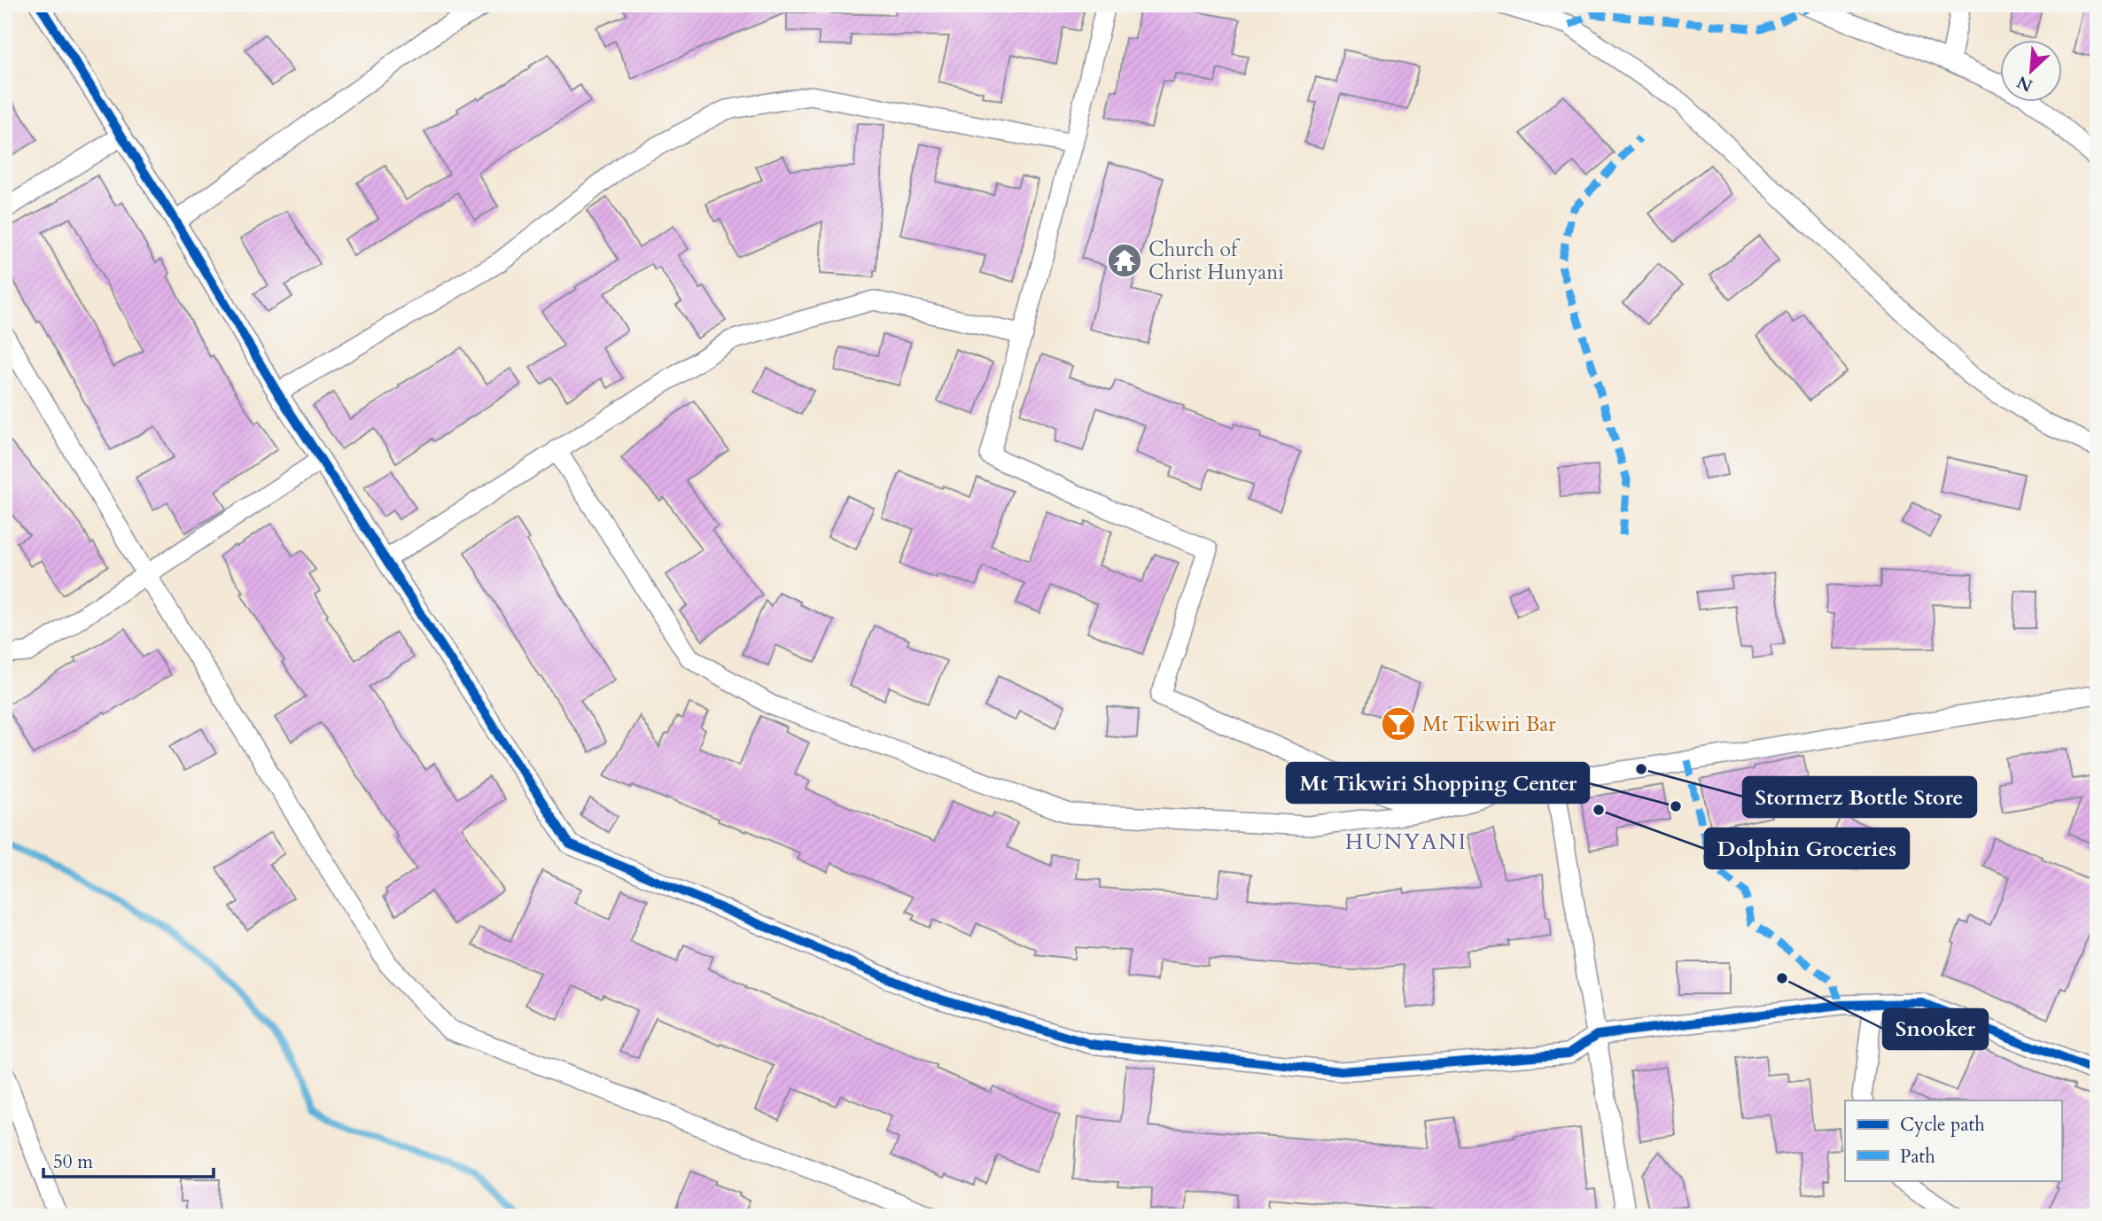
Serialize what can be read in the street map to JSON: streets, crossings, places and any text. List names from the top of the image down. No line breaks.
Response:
{"districts":["HUNYANI"],"places":{"temple":["Church of Christ Hunyani"],"bar":["Mt Tikwiri Bar"],"other":["Stormerz Bottle Store","Mt Tikwiri Shopping Center","Dolphin Groceries","Snooker"]},"legend":["Cycle path","Path"],"scale_bar":"50 m","north":"bottom left"}
